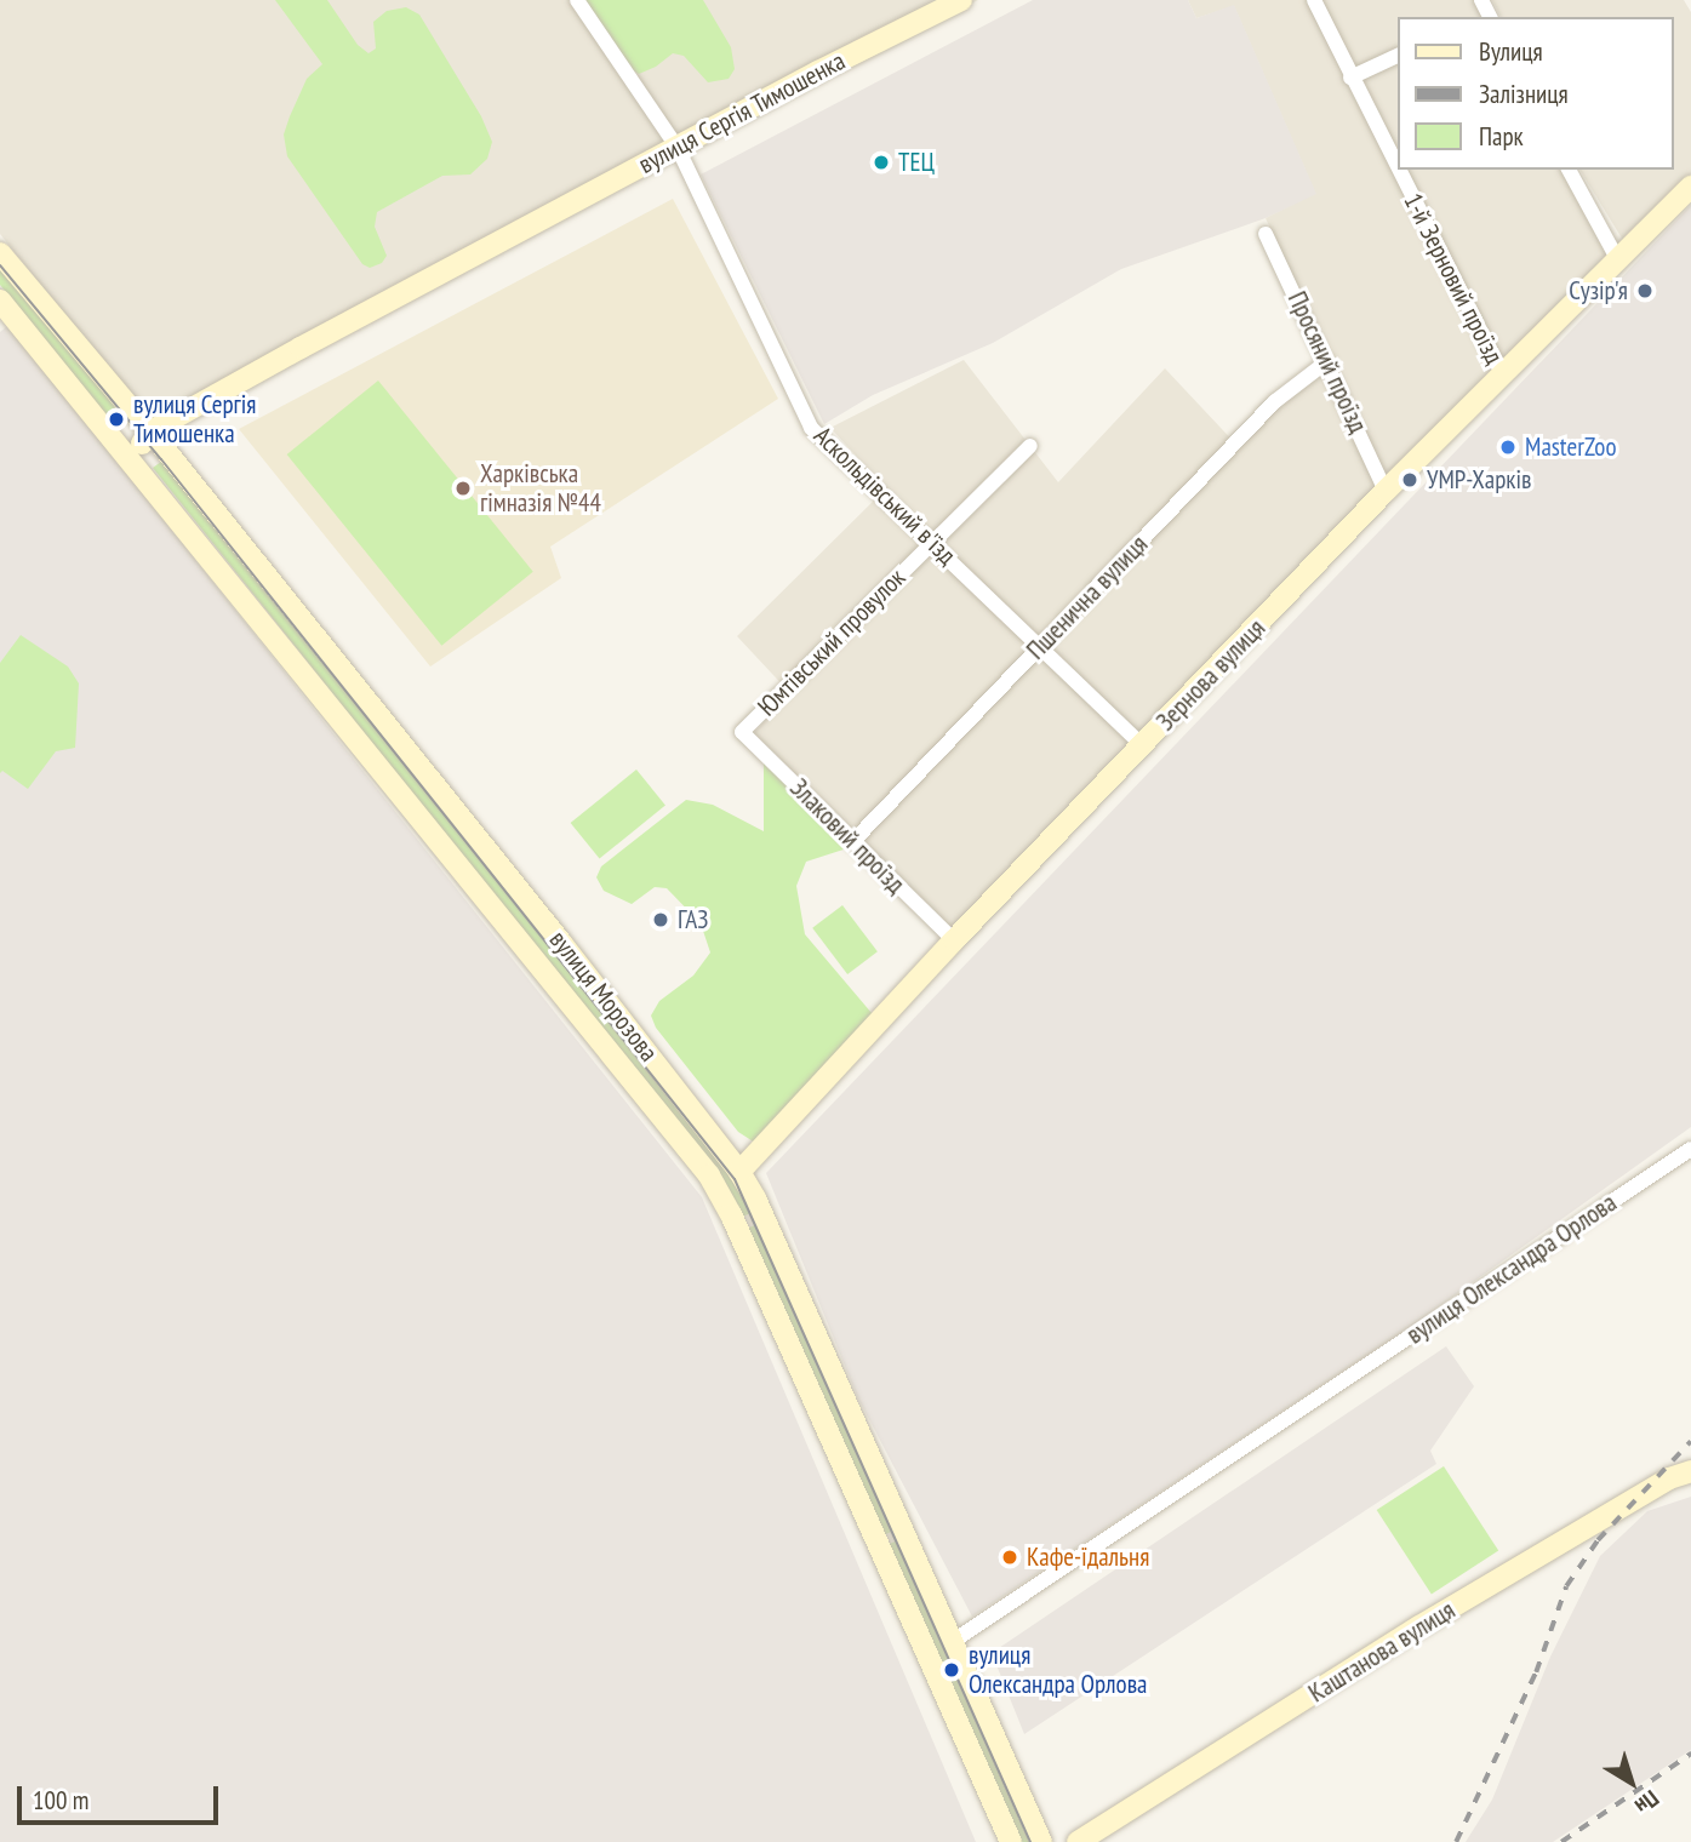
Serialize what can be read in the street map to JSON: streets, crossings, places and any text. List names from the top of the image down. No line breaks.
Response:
{"streets":{"main road":["вулиця Сергія Тимошенка","Зернова вулиця","вулиця Морозова","Каштанова вулиця"],"street":["1-й Зерновий проїзд","Просяний проїзд","Аскольдівський в'їзд","Пшенична вулиця","Юмтівський провулок","Злаковий проїзд","вулиця Олександра Орлова"]},"crossings":[["вулиця Сергія Тимошенка","Аскольдівський в'їзд"],["вулиця Сергія Тимошенка","вулиця Морозова"],["1-й Зерновий проїзд","Зернова вулиця"],["Просяний проїзд","Пшенична вулиця"],["Просяний проїзд","Зернова вулиця"],["Аскольдівський в'їзд","Пшенична вулиця"],["Аскольдівський в'їзд","Юмтівський провулок"],["Аскольдівський в'їзд","Зернова вулиця"],["Пшенична вулиця","Злаковий проїзд"],["Юмтівський провулок","Злаковий проїзд"],["Зернова вулиця","Злаковий проїзд"],["Зернова вулиця","вулиця Морозова"],["вулиця Морозова","вулиця Олександра Орлова"]],"places":["ТЕЦ","Сузір'я","вулиця Сергія Тимошенка","MasterZoo","УМР-Харків","Харківська гімназія №44","ГАЗ","Кафе-їдальня","вулиця Олександра Орлова"],"legend":["Вулиця","Залізниця","Парк"],"scale_bar":"100 m","north":"bottom right"}
